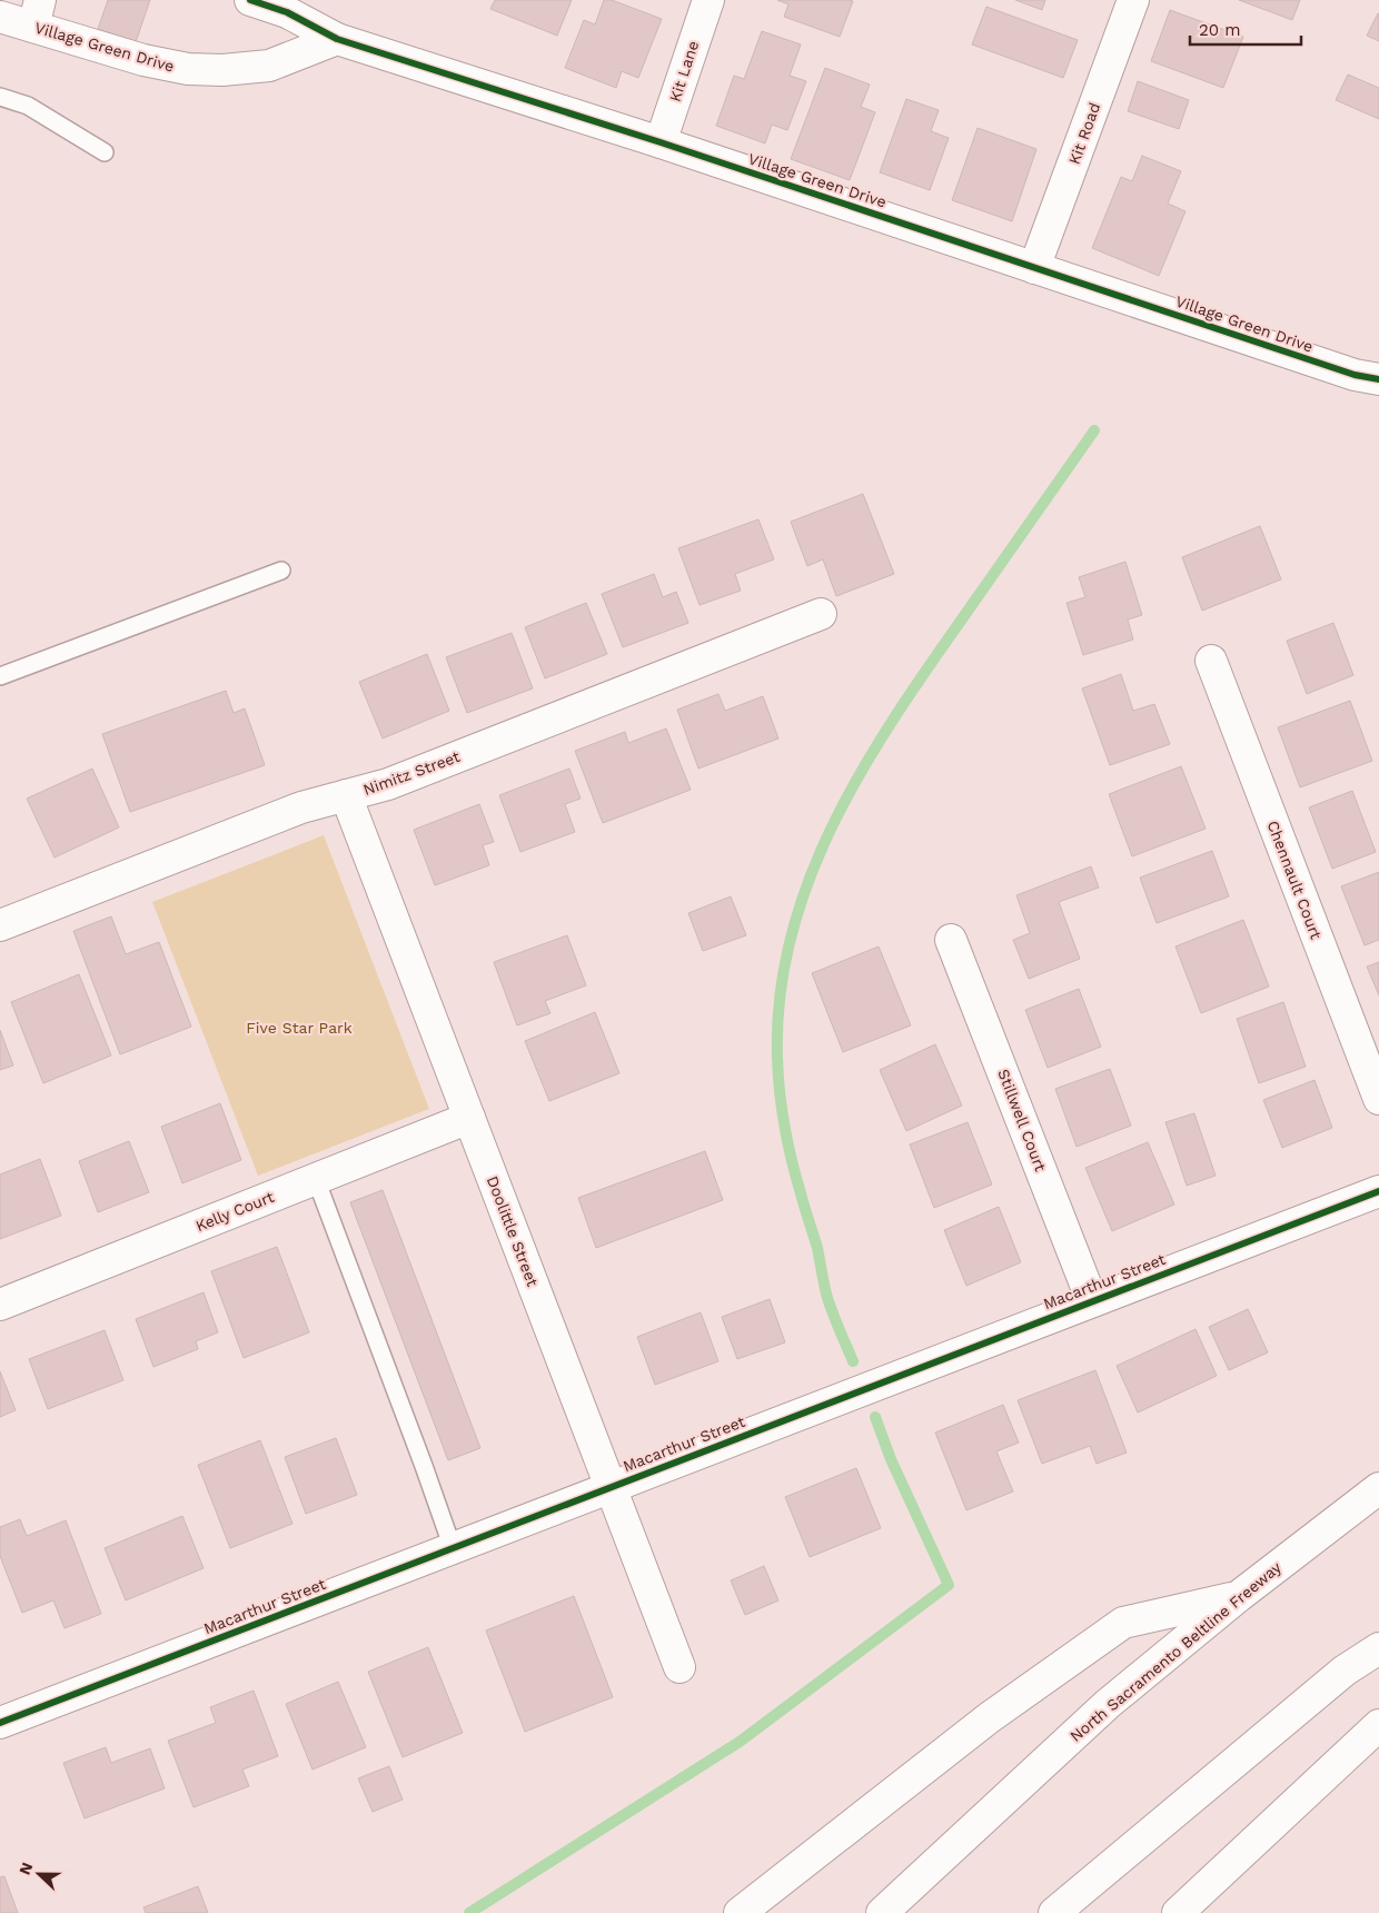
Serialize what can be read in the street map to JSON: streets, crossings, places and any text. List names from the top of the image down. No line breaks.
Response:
{"streets":{"main road":["Village Green Drive","Kit Lane","Kit Road","Nimitz Street","Chennault Court","Stillwell Court","Kelly Court","Doolittle Street","Macarthur Street","North Sacramento Beltline Freeway"]},"crossings":[["Village Green Drive","Kit Lane"],["Village Green Drive","Kit Road"],["Nimitz Street","Doolittle Street"],["Stillwell Court","Macarthur Street"],["Kelly Court","Doolittle Street"],["Doolittle Street","Macarthur Street"]],"parks":["Five Star Park"],"scale_bar":"20 m","north":"left"}
